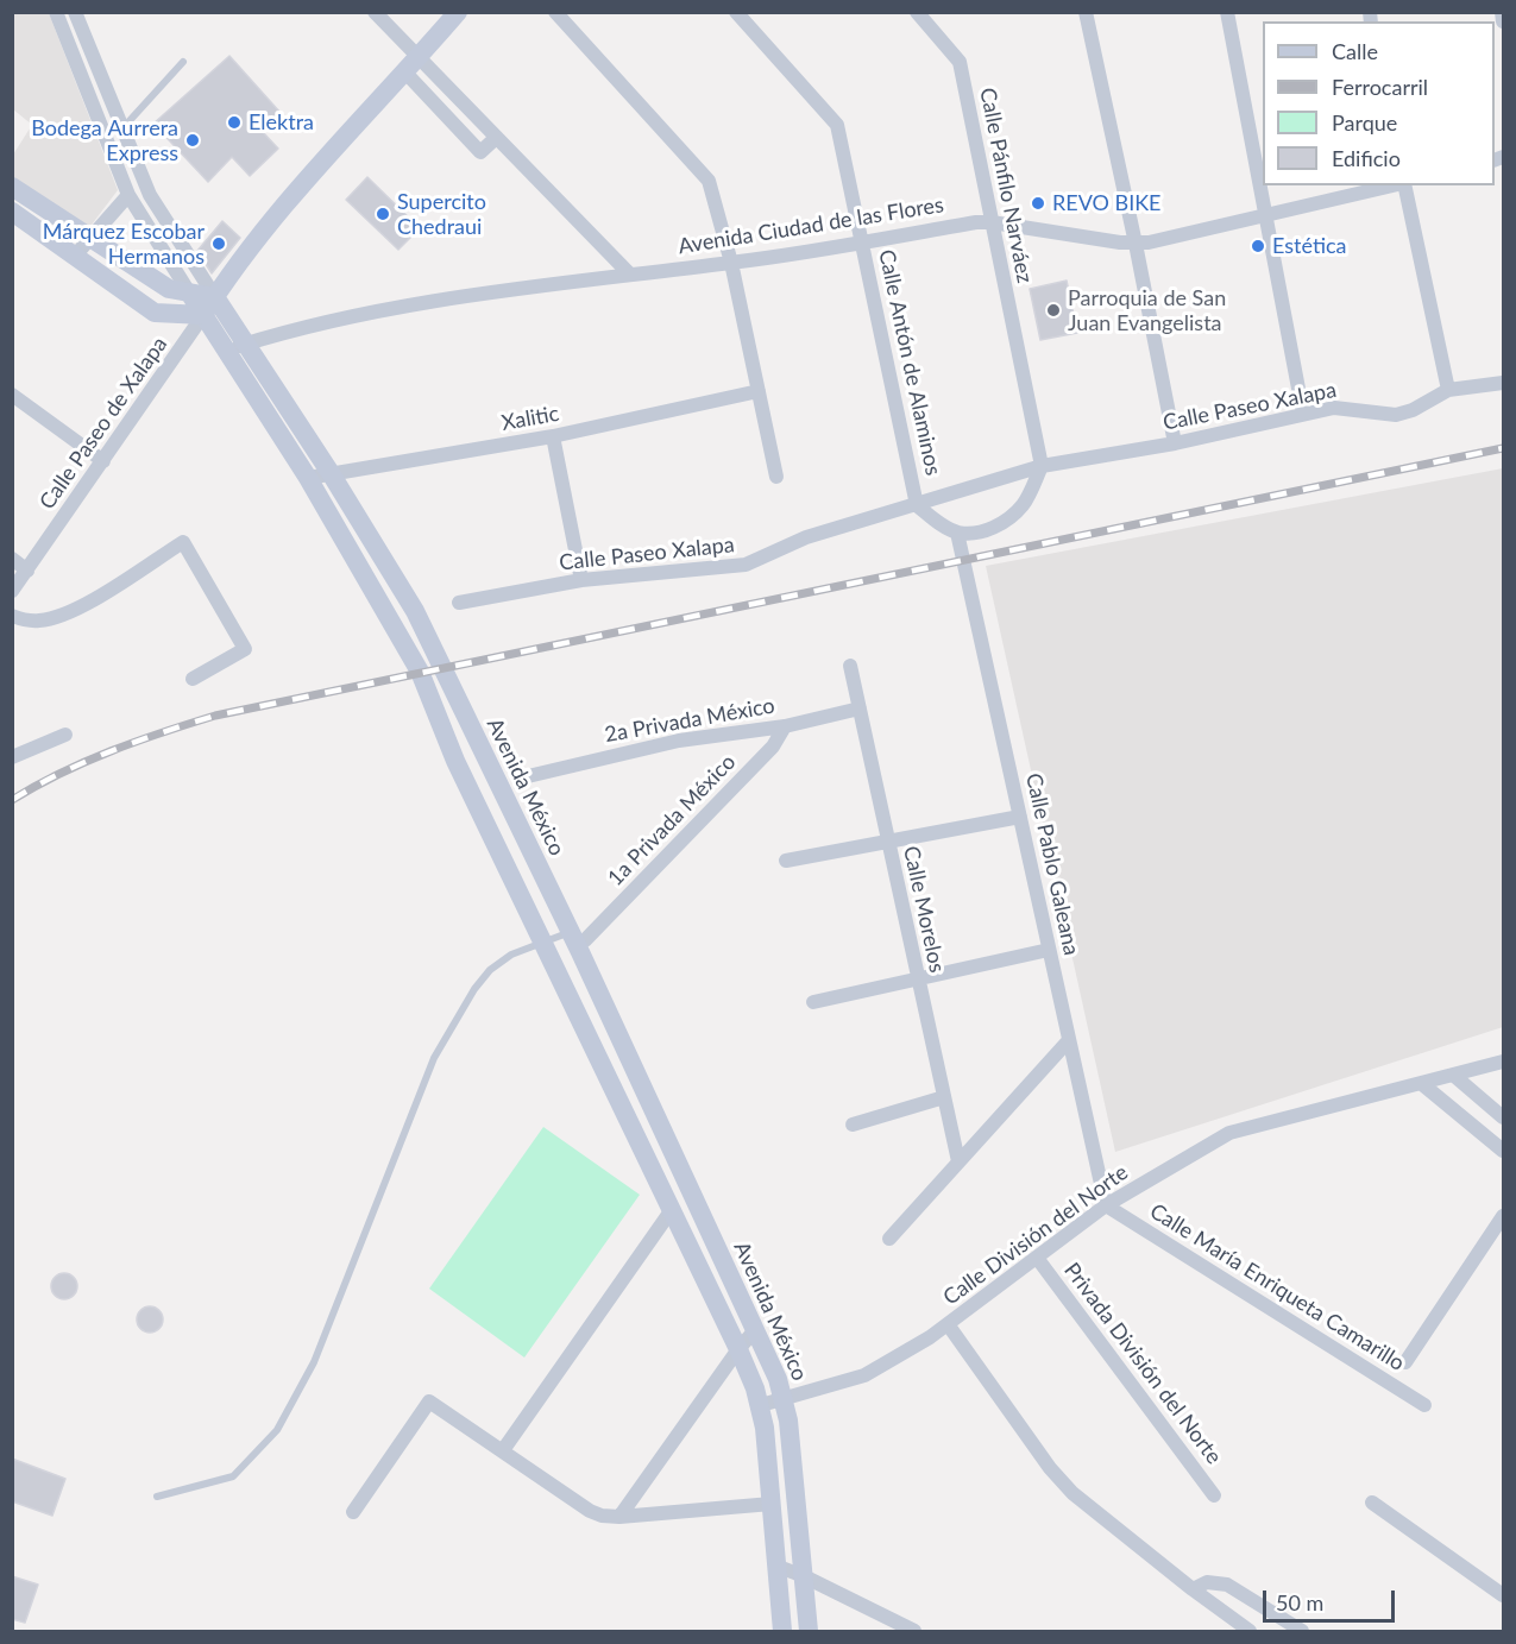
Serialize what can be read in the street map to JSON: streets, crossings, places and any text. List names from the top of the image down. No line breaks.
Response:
{"streets":{"main road":["Avenida México"],"street":["Calle Pánfilo Narváez","Avenida Ciudad de las Flores","Calle Antón de Alaminos","Calle Paseo Xalapa","Xalitic","Calle Paseo de Xalapa","2a Privada México","1a Privada México","Calle Pablo Galeana","Calle Morelos","Calle División del Norte","Calle María Enriqueta Camarillo","Privada División del Norte"]},"crossings":[["Calle Pánfilo Narváez","Avenida Ciudad de las Flores"],["Calle Pánfilo Narváez","Calle Paseo Xalapa"],["Avenida Ciudad de las Flores","Calle Antón de Alaminos"],["Avenida Ciudad de las Flores","Avenida México"],["Calle Antón de Alaminos","Calle Paseo Xalapa"],["Xalitic","Avenida México"],["Calle Paseo de Xalapa","Avenida México"],["2a Privada México","1a Privada México"],["2a Privada México","Calle Morelos"],["Avenida México","1a Privada México"],["Avenida México","Calle División del Norte"],["Calle Pablo Galeana","Calle División del Norte"],["Calle Pablo Galeana","Calle María Enriqueta Camarillo"],["Calle División del Norte","Calle María Enriqueta Camarillo"],["Calle División del Norte","Privada División del Norte"]],"places":["Elektra","Bodega Aurrera Express","REVO BIKE","Supercito Chedraui","Márquez Escobar Hermanos","Estética","Parroquia de San Juan Evangelista"],"legend":["Calle","Ferrocarril","Parque","Edificio"],"scale_bar":"50 m"}
